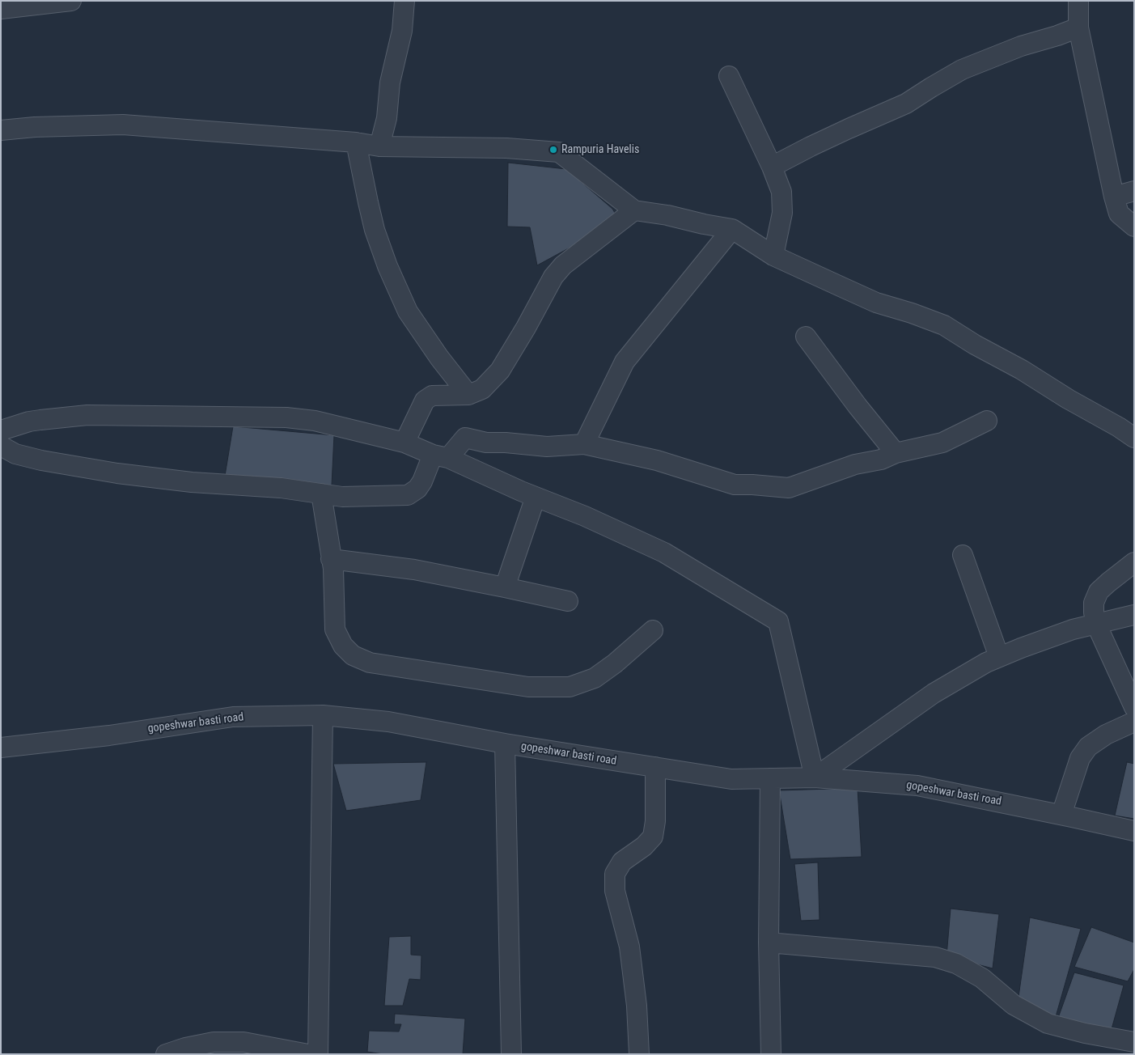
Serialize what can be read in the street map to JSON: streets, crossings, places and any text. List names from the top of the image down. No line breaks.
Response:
{"streets":{"street":["gopeshwar basti road"]},"places":["Rampuria Havelis"]}
